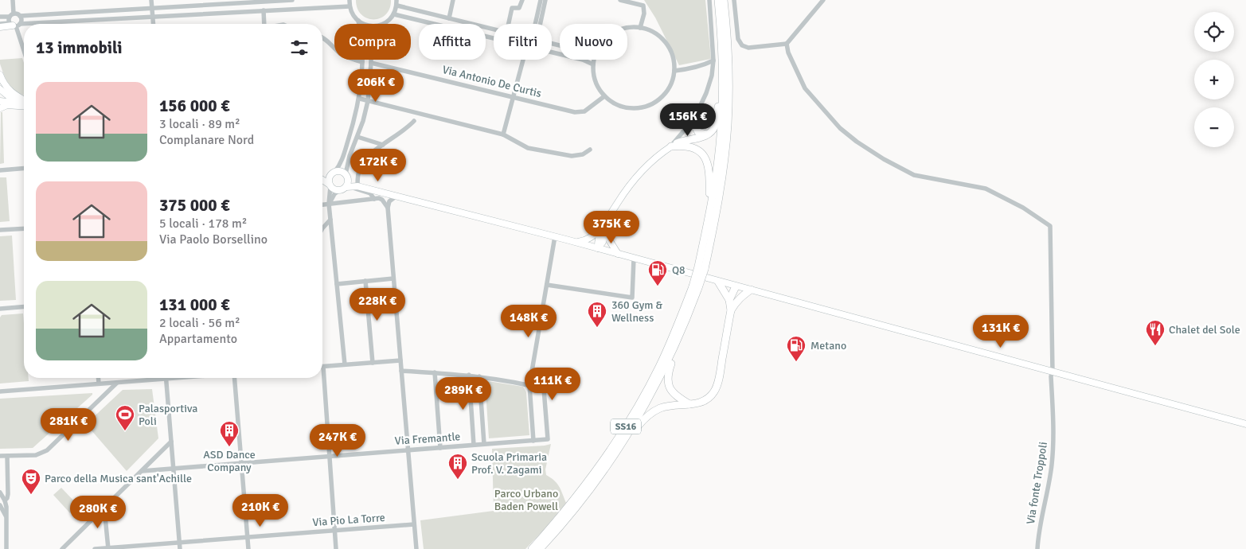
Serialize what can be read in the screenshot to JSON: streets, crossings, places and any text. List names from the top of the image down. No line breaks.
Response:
{"streets":{"highway":["SS16"],"street":["Via Antonio De Curtis","Via Fremantle","Via fonte Troppoli","Via Pio La Torre"]},"parks":["Parco Urbano Baden Powell"],"places":{"fuel station":["Q8","Metano"],"building":["360 Gym & Wellness","ASD Dance Company","Scuola Primaria Prof. V. Zagami"],"restaurant":["Chalet del Sole"],"sports":["Palasportiva Poli"],"theatre":["Parco della Musica sant'Achille"]},"page":{"map_buttons":["+","−"],"chip":["Compra","Affitta","Filtri","Nuovo"],"heading":"13 immobili","price":["206K €","156K €","172K €","375K €","228K €","148K €","131K €","111K €","289K €","281K €","247K €","210K €","280K €"],"list":[{"name":"156 000 €","note":"3 locali · 89 m² · Complanare Nord"},{"name":"375 000 €","note":"5 locali · 178 m² · Via Paolo Borsellino"},{"name":"131 000 €","note":"2 locali · 56 m² · Appartamento"}]}}
